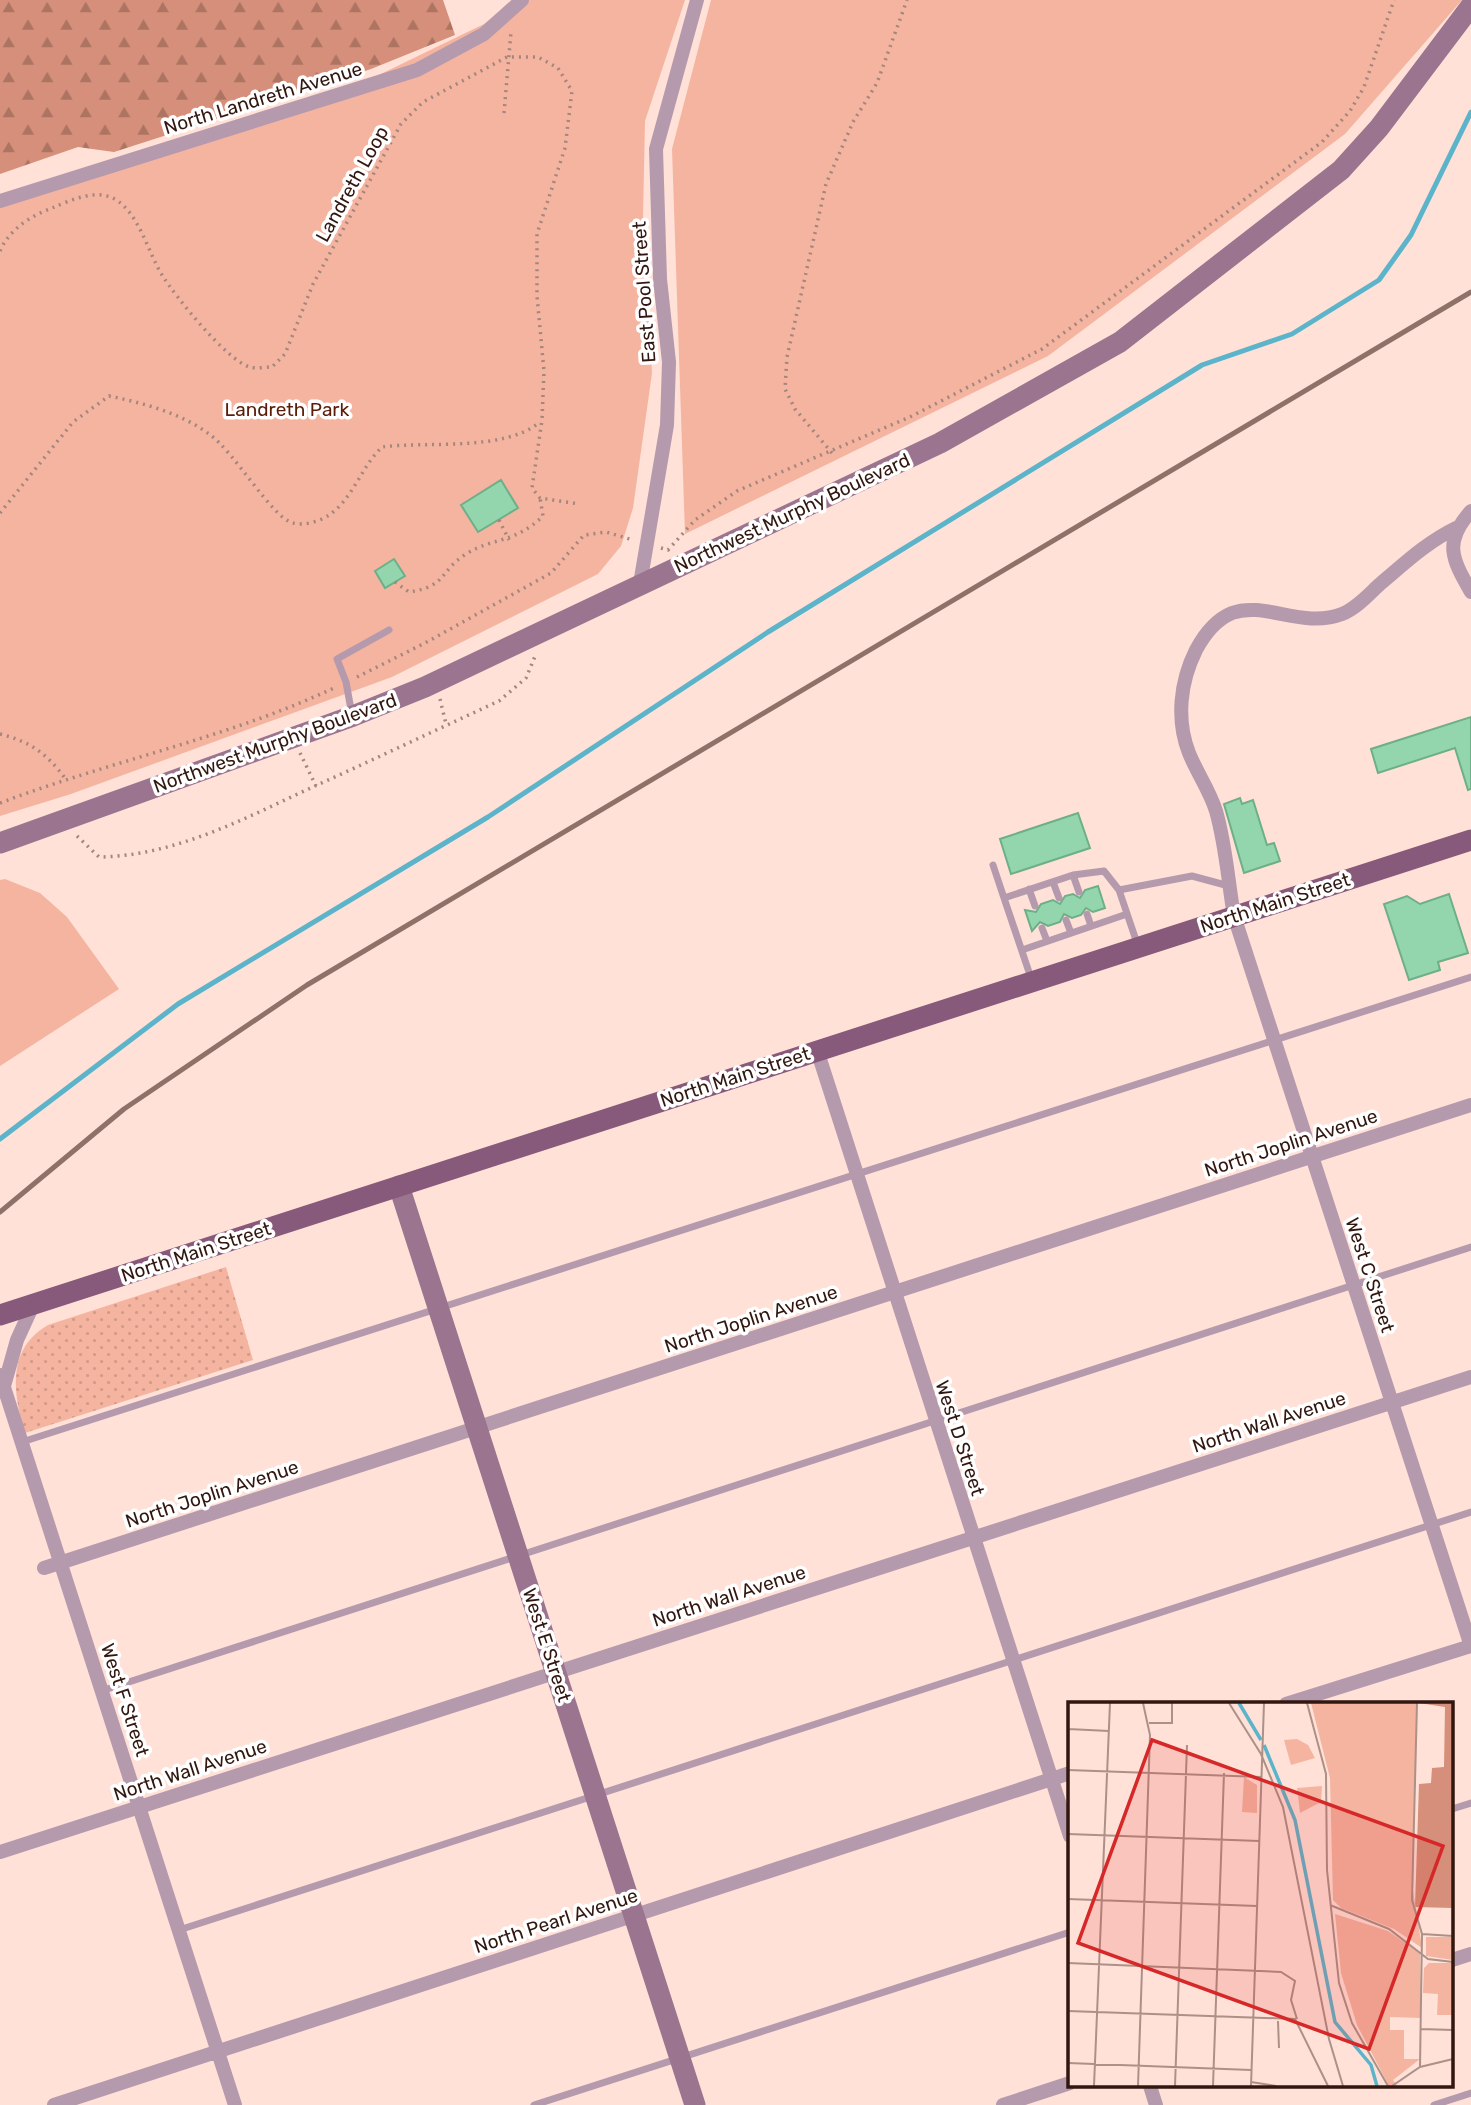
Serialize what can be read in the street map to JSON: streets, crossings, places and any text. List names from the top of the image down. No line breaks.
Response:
{"streets":{"main road":["North Main Street"],"street":["North Landreth Avenue","East Pool Street","Northwest Murphy Boulevard","North Joplin Avenue","West C Street","North Wall Avenue","West D Street","West E Street","West F Street","North Pearl Avenue"],"path":["Landreth Loop"]},"crossings":[["East Pool Street","Northwest Murphy Boulevard"],["North Main Street","West C Street"],["North Main Street","West D Street"],["North Main Street","West E Street"],["North Main Street","West F Street"],["North Joplin Avenue","West C Street"],["North Joplin Avenue","West D Street"],["North Joplin Avenue","West E Street"],["North Joplin Avenue","West F Street"],["West C Street","North Wall Avenue"],["North Wall Avenue","West D Street"],["North Wall Avenue","West E Street"],["North Wall Avenue","West F Street"],["West D Street","North Pearl Avenue"],["West E Street","North Pearl Avenue"],["West F Street","North Pearl Avenue"]],"parks":["Landreth Park"]}
